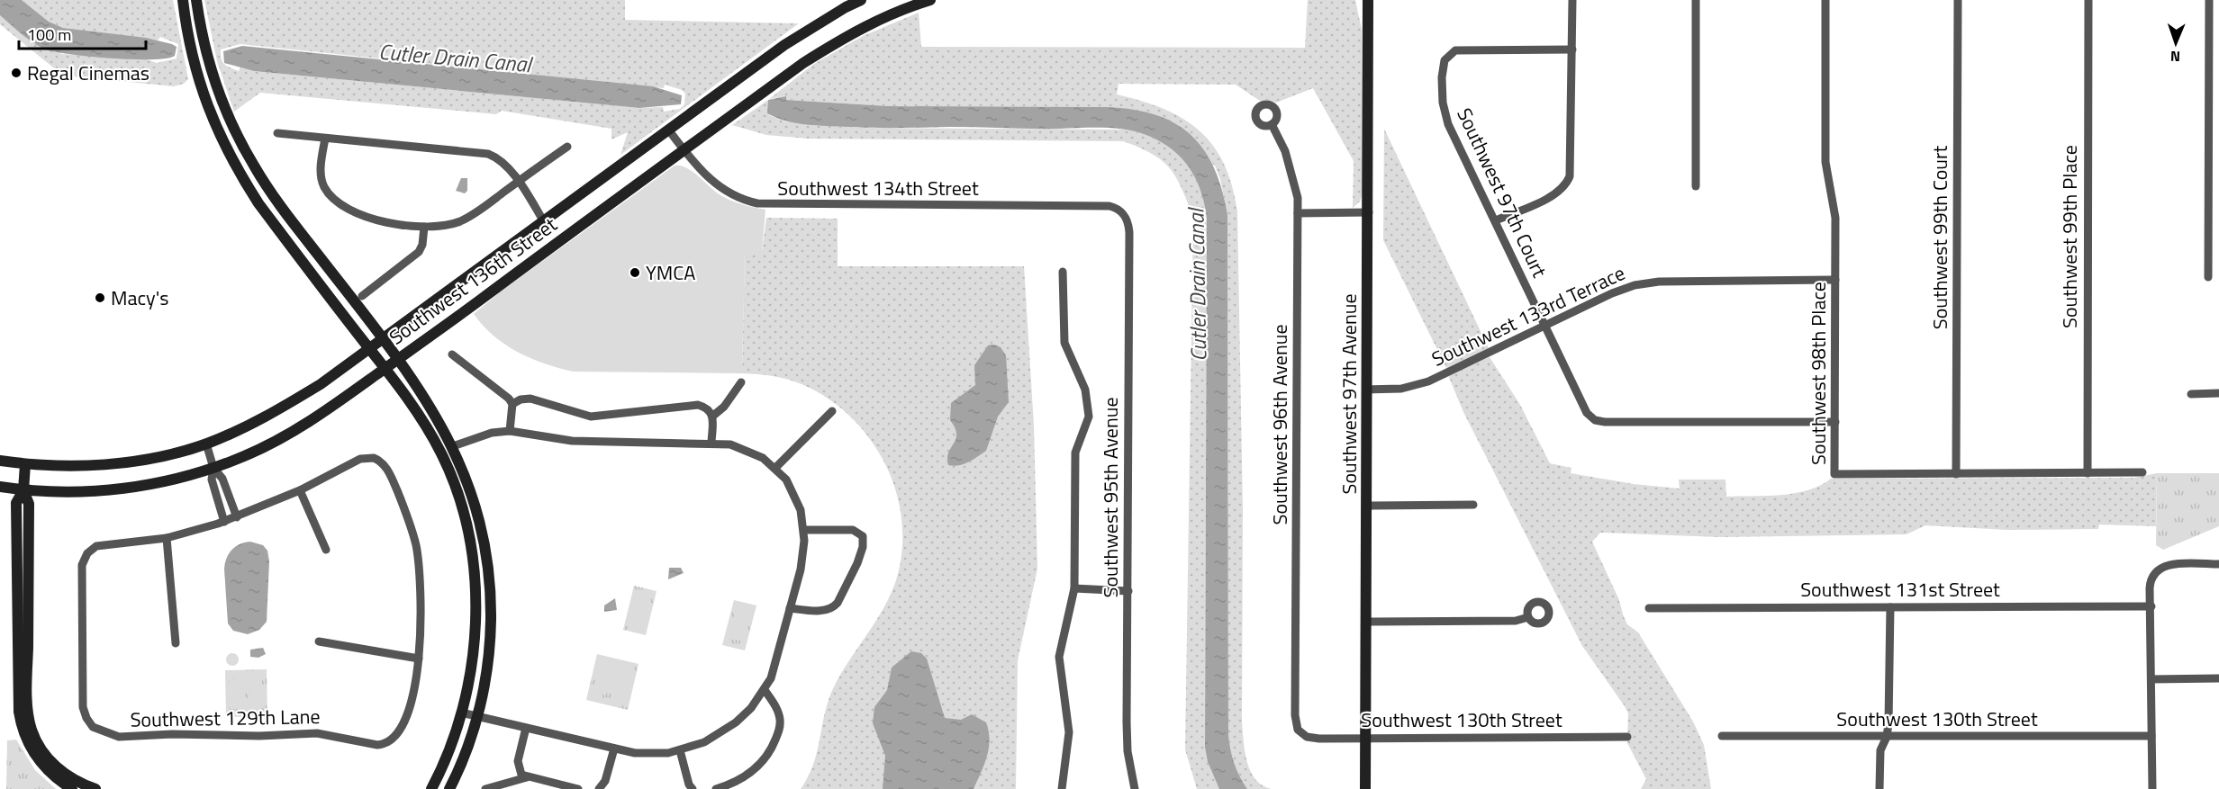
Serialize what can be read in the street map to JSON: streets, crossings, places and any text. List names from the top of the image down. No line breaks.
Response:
{"streets":{"street":["Southwest 134th Street","Southwest 97th Court","Southwest 99th Place","Southwest 99th Court","Southwest 136th Street","Southwest 133rd Terrace","Southwest 98th Place","Southwest 97th Avenue","Southwest 96th Avenue","Southwest 95th Avenue","Southwest 131st Street","Southwest 129th Lane","Southwest 130th Street"]},"crossings":[["Southwest 134th Street","Southwest 136th Street"],["Southwest 134th Street","Southwest 95th Avenue"],["Southwest 97th Court","Southwest 133rd Terrace"],["Southwest 97th Court","Southwest 98th Place"],["Southwest 99th Place","Southwest 98th Place"],["Southwest 99th Court","Southwest 98th Place"],["Southwest 133rd Terrace","Southwest 98th Place"],["Southwest 133rd Terrace","Southwest 97th Avenue"],["Southwest 97th Avenue","Southwest 130th Street"],["Southwest 96th Avenue","Southwest 130th Street"]],"water":["Cutler Drain Canal"],"places":["Regal Cinemas","YMCA","Macy's"],"scale_bar":"100 m","north":"bottom"}
